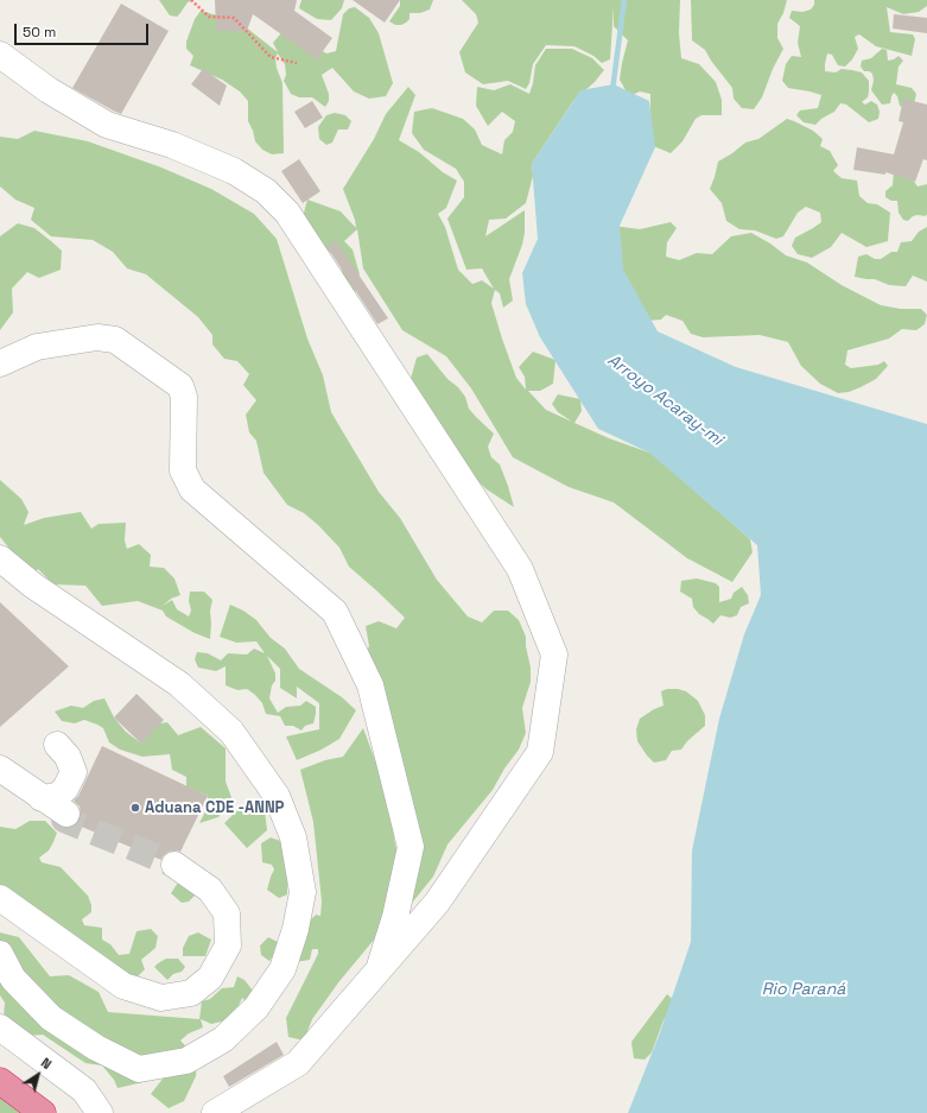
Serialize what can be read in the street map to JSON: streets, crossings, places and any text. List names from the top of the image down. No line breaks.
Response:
{"water":["Arroyo Acaray-mi","Rio Paraná"],"places":["Aduana CDE -ANNP"],"scale_bar":"50 m","north":"top right"}
